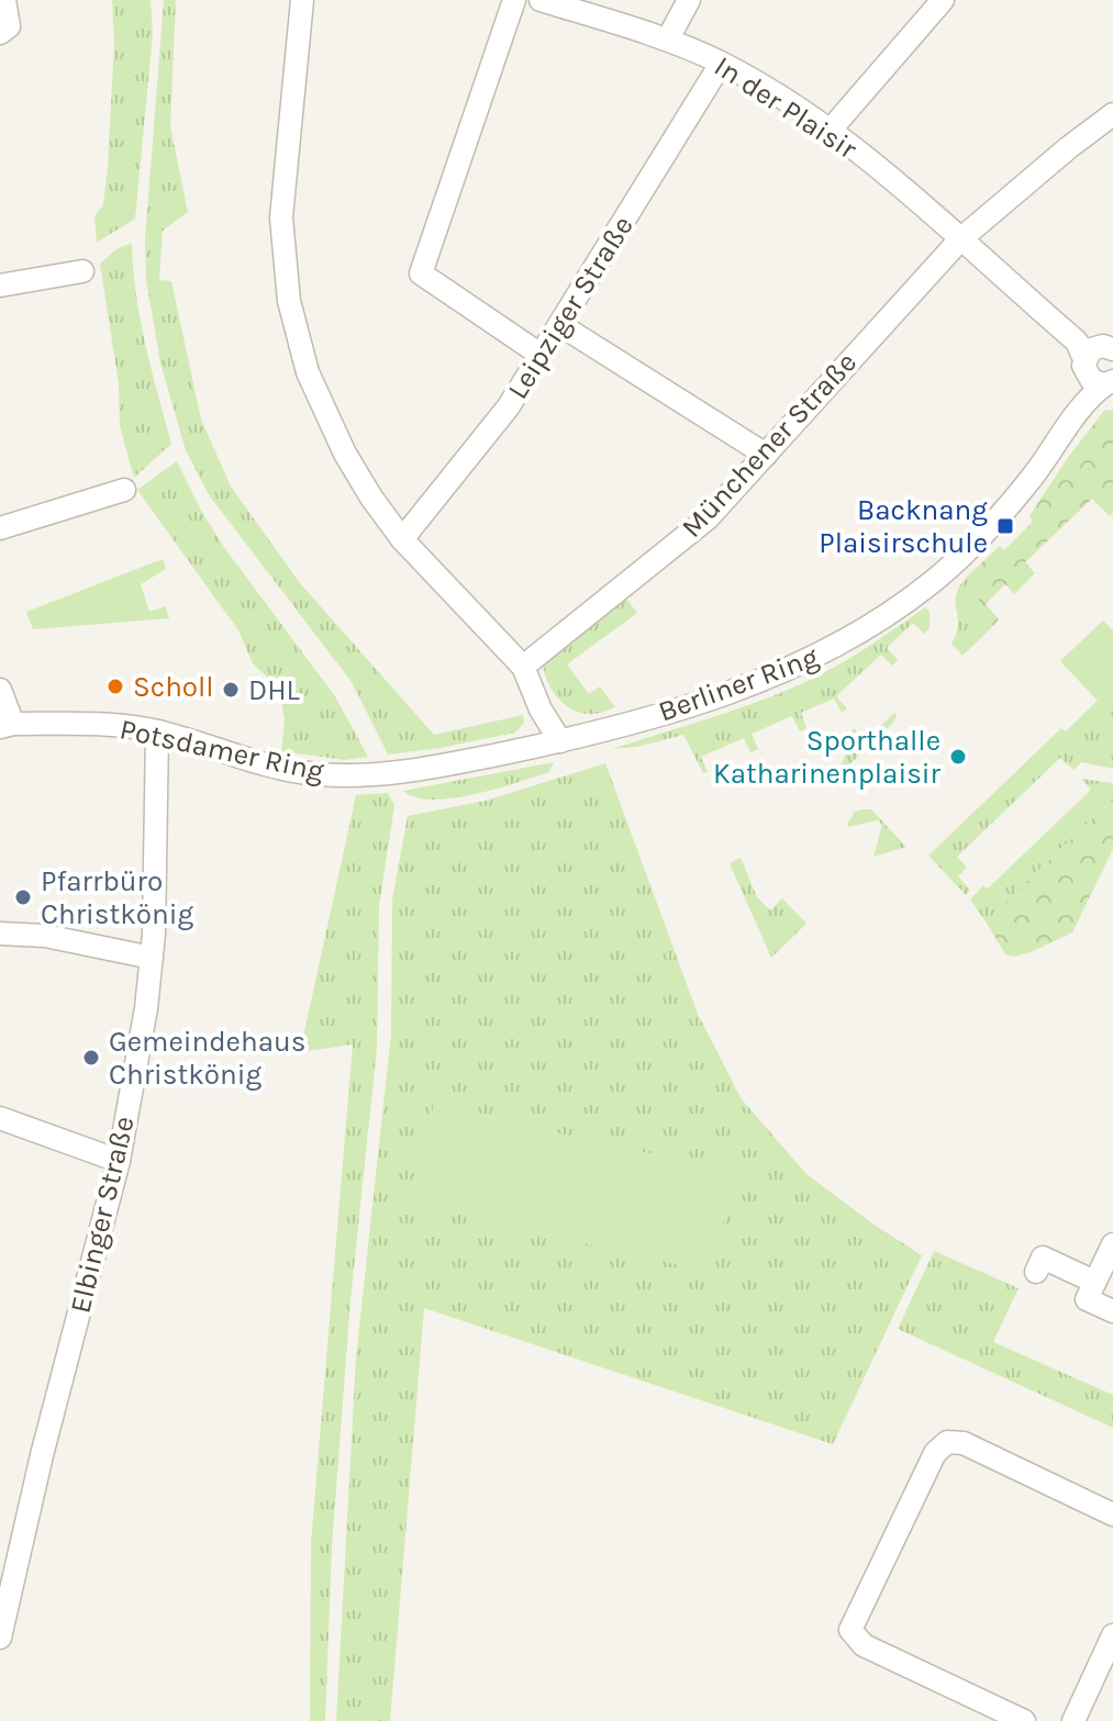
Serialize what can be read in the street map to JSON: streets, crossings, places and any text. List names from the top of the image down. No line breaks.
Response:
{"streets":{"street":["In der Plaisir","Leipziger Straße","Münchener Straße","Berliner Ring","Potsdamer Ring","Elbinger Straße"]},"crossings":[["In der Plaisir","Leipziger Straße"],["In der Plaisir","Münchener Straße"],["In der Plaisir","Berliner Ring"],["Berliner Ring","Potsdamer Ring"],["Potsdamer Ring","Elbinger Straße"]],"places":{"transit":["Backnang Plaisirschule"],"other":["Scholl","DHL","Sporthalle Katharinenplaisir","Pfarrbüro Christkönig","Gemeindehaus Christkönig"]}}
